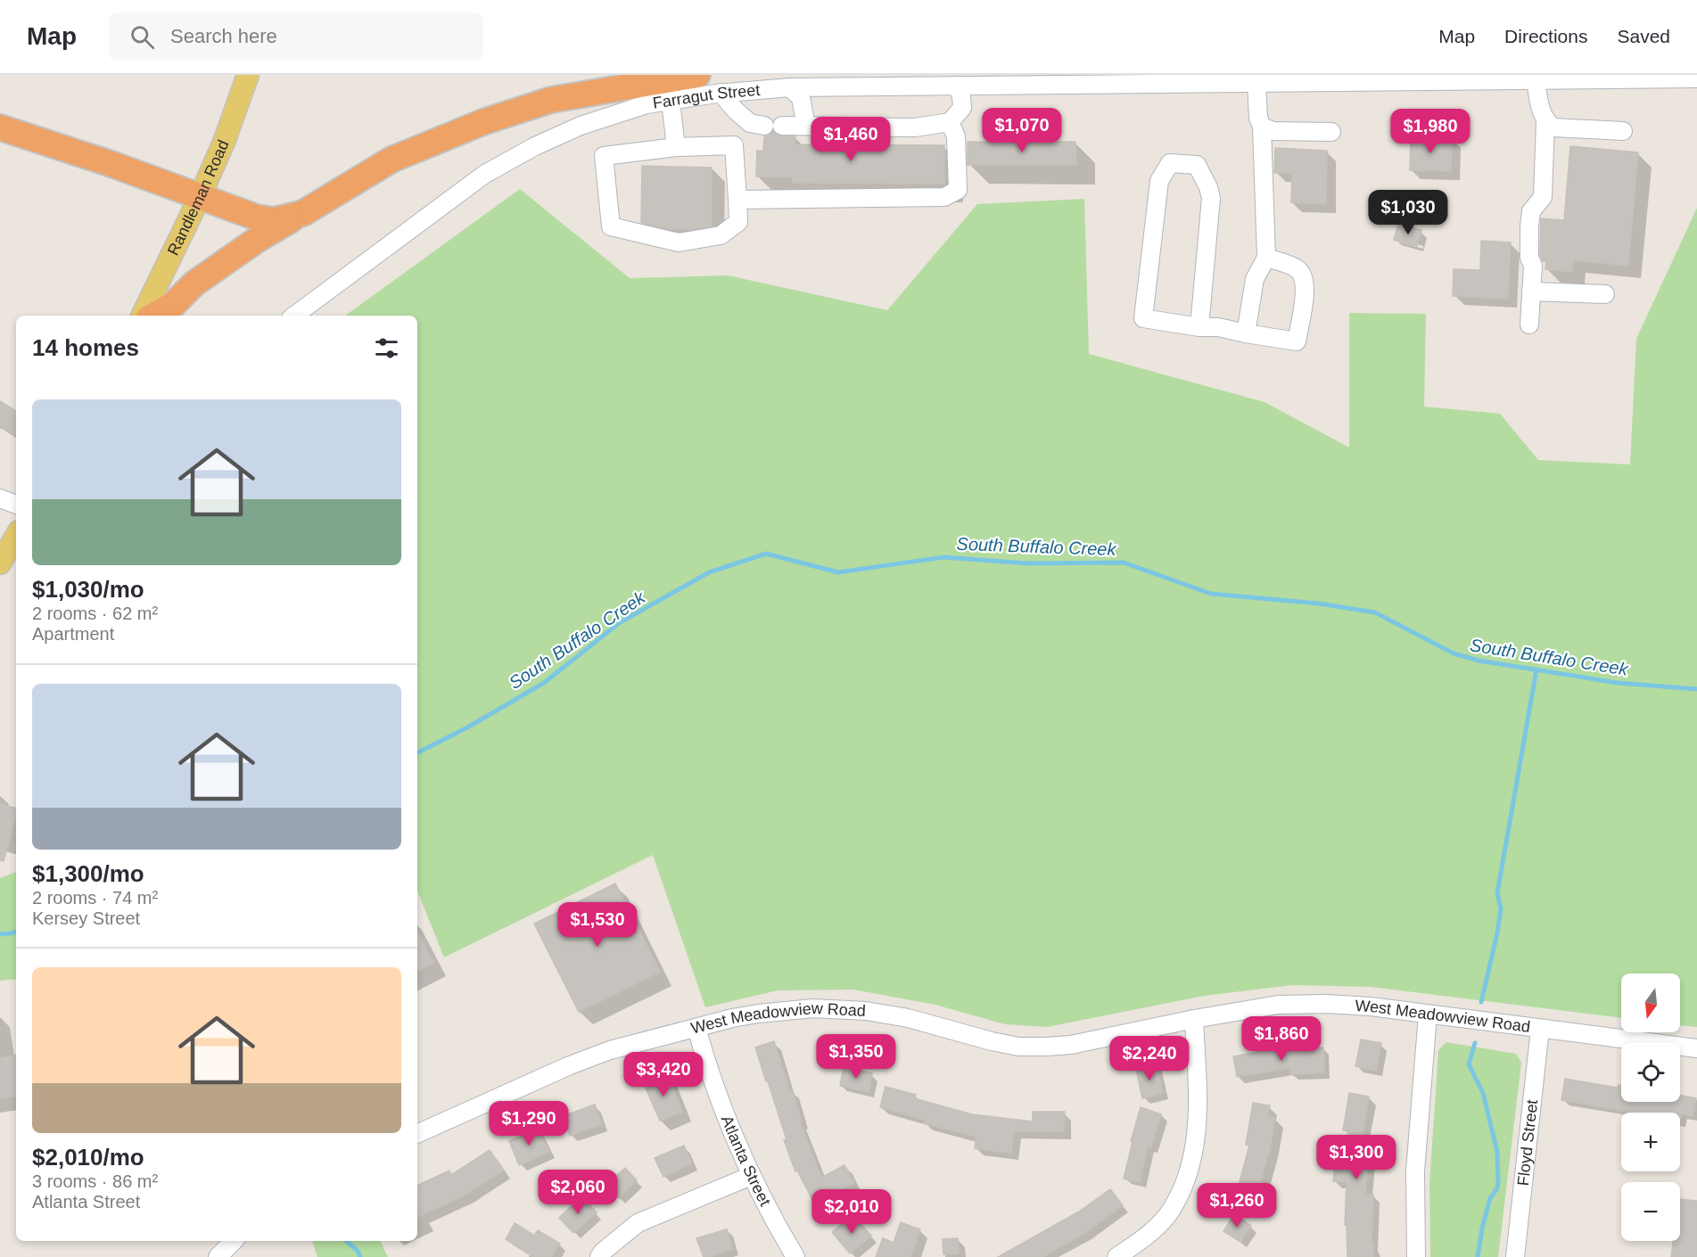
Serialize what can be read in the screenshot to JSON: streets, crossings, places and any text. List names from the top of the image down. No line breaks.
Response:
{"streets":{"main road":["Randleman Road"],"street":["Farragut Street","West Meadowview Road","Floyd Street","Atlanta Street"]},"crossings":[["West Meadowview Road","Floyd Street"],["West Meadowview Road","Atlanta Street"]],"water":["South Buffalo Creek"],"north":"bottom","page":{"header":"Map","search":"Search here","nav":["Map","Directions","Saved"],"price":["$1,070","$1,980","$1,460","$1,030","$1,530","$1,860","$1,350","$2,240","$3,420","$1,290","$1,300","$2,060","$1,260","$2,010"],"heading":"14 homes","list":[{"name":"$1,030/mo","note":"2 rooms · 62 m² · Apartment"},{"name":"$1,300/mo","note":"2 rooms · 74 m² · Kersey Street"},{"name":"$2,010/mo","note":"3 rooms · 86 m² · Atlanta Street"}],"map_buttons":["+","−"]}}
